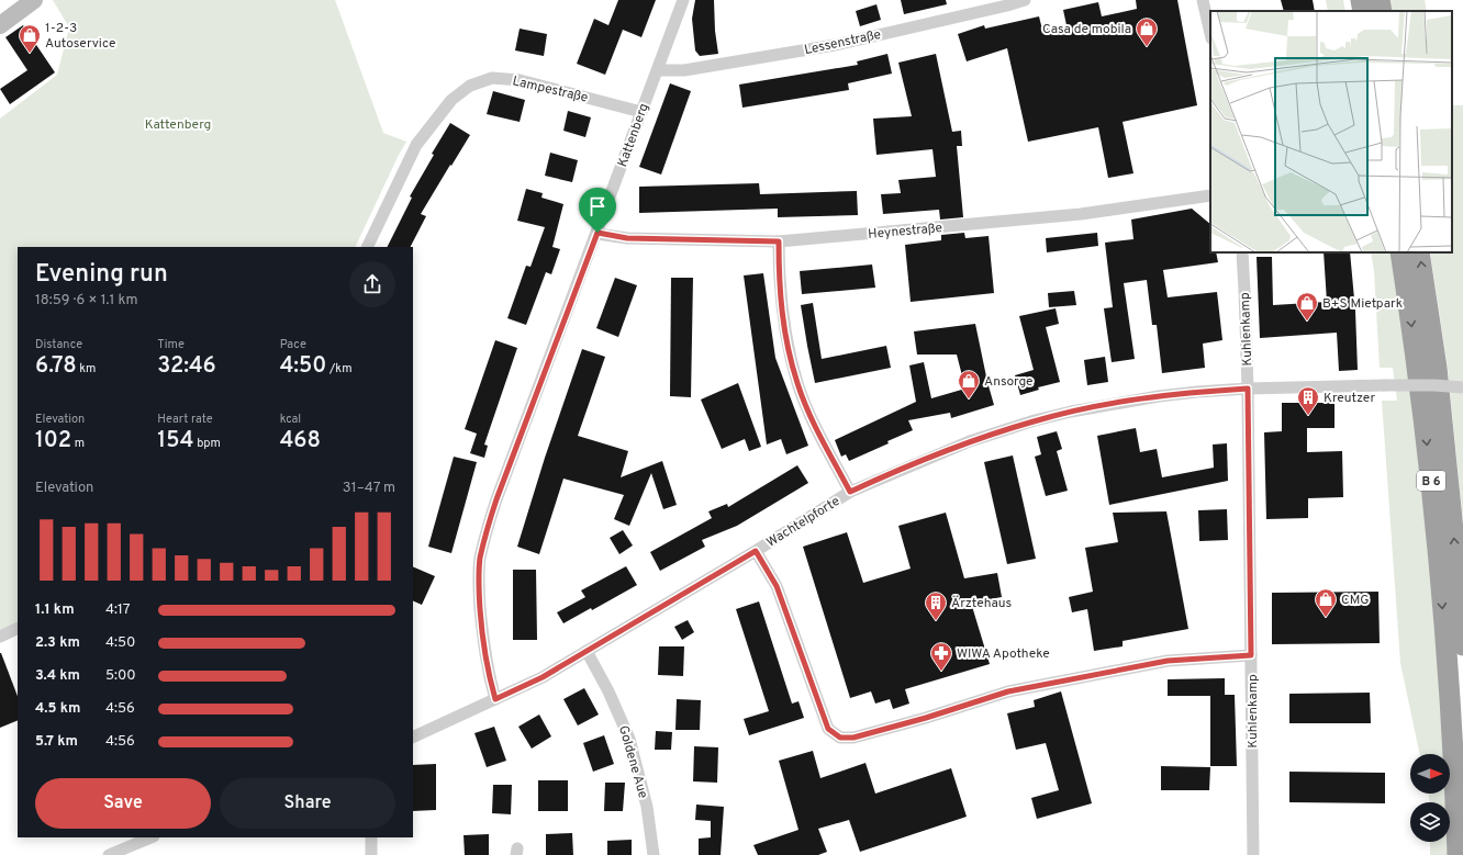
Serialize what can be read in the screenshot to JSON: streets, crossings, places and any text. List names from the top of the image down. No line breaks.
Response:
{"streets":{"highway":["B 6"],"street":["Lessenstraße","Lampestraße","Kattenberg","Heynestraße","Kuhlenkamp","Wachtelpforte","Goldene Aue"]},"crossings":[["Lessenstraße","Kattenberg"],["Lampestraße","Kattenberg"],["Kattenberg","Heynestraße"],["Kattenberg","Wachtelpforte"],["Kuhlenkamp","Wachtelpforte"],["Wachtelpforte","Goldene Aue"]],"parks":["Kattenberg"],"places":{"shop":["Casa de mobila","1-2-3 Autoservice","B+S Mietpark","Ansorge","CMG"],"building":["Kreutzer","Ärztehaus"],"pharmacy":["WIWA Apotheke"]},"north":"right","page":{"heading":["Evening run","18:59 · 6 × 1.1 km"],"stats":[["Distance","6.78 km"],["Time","32:46"],["Pace","4:50 /km"],["Elevation","102 m"],["Heart rate","154 bpm"],["kcal","468"]],"chart":["Elevation","31–47 m"],"list":[{"name":"1.1 km","note":"4:17"},{"name":"2.3 km","note":"4:50"},{"name":"3.4 km","note":"5:00"},{"name":"4.5 km","note":"4:56"},{"name":"5.7 km","note":"4:56"}],"buttons":["Save","Share"]}}
